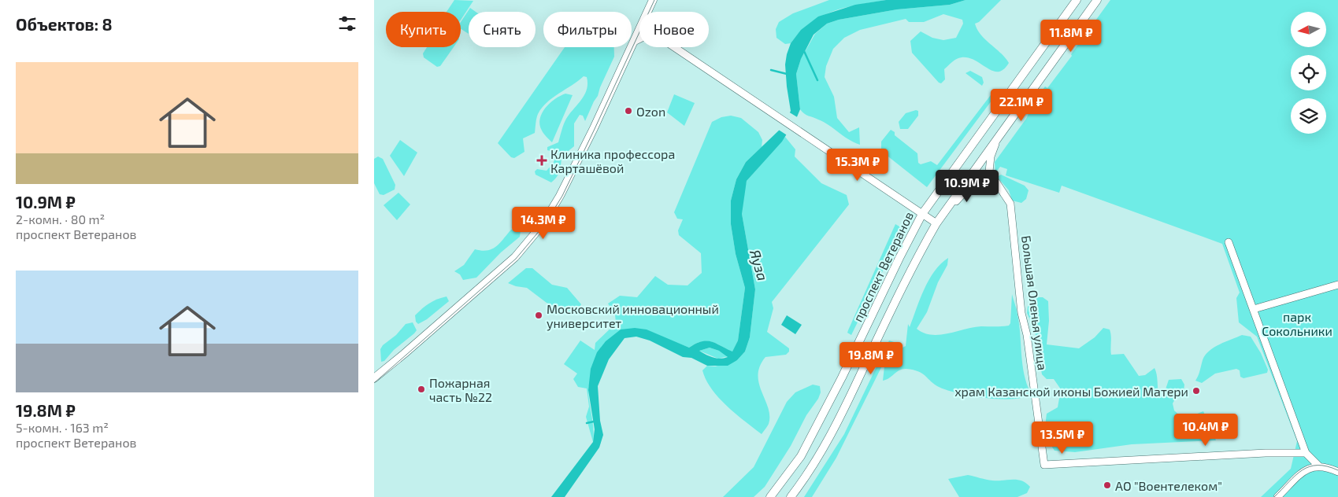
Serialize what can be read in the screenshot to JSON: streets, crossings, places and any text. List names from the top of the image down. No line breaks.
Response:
{"streets":{"main road":["проспект Ветеранов"],"street":["Большая Оленья улица"]},"water":["Яуза"],"parks":["парк Сокольники"],"places":{"other":["Ozon","Московский инновационный университет","Пожарная часть №22","храм Казанской иконы Божией Матери","АО \"Воентелеком\""],"health":["Клиника профессора Карташёвой"]},"north":"left","page":{"heading":"Объектов: 8","chip":["Купить","Снять","Фильтры","Новое"],"price":["11.8M ₽","22.1M ₽","15.3M ₽","10.9M ₽","14.3M ₽","19.8M ₽","10.4M ₽","13.5M ₽"],"list":[{"name":"10.9M ₽","note":"2-комн. · 80 m² · проспект Ветеранов"},{"name":"19.8M ₽","note":"5-комн. · 163 m² · проспект Ветеранов"}]}}
